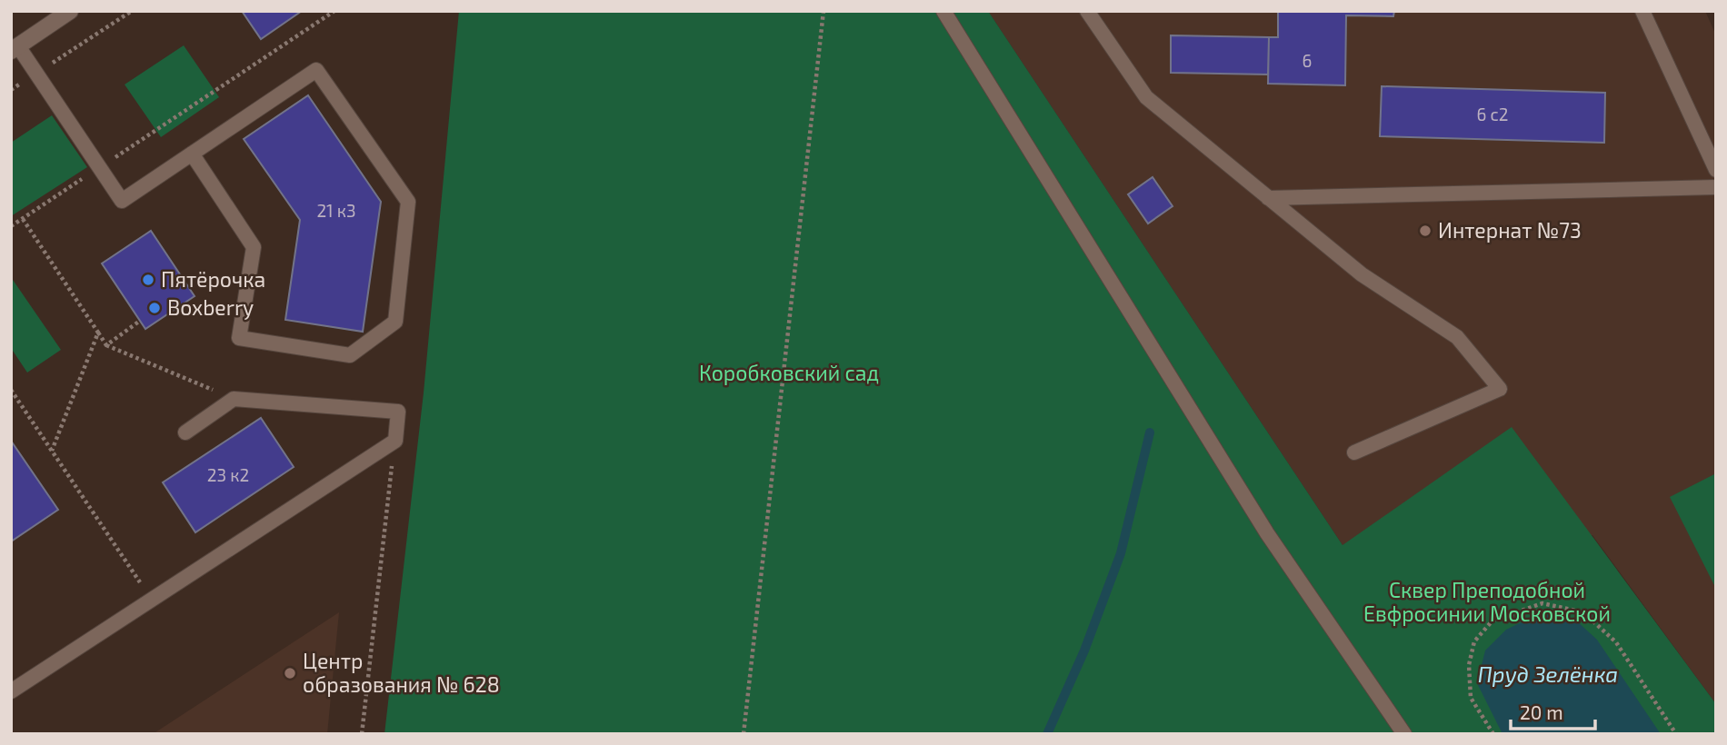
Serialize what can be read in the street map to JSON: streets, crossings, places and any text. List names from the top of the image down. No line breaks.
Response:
{"water":["Пруд Зелёнка"],"parks":["Коробковский сад","Сквер Преподобной Евфросинии Московской"],"places":["Интернат №73","Пятёрочка","Boxberry","Центр образования № 628"],"house_numbers":["6","6 с2","21 к3","23 к2"],"scale_bar":"20 m"}
